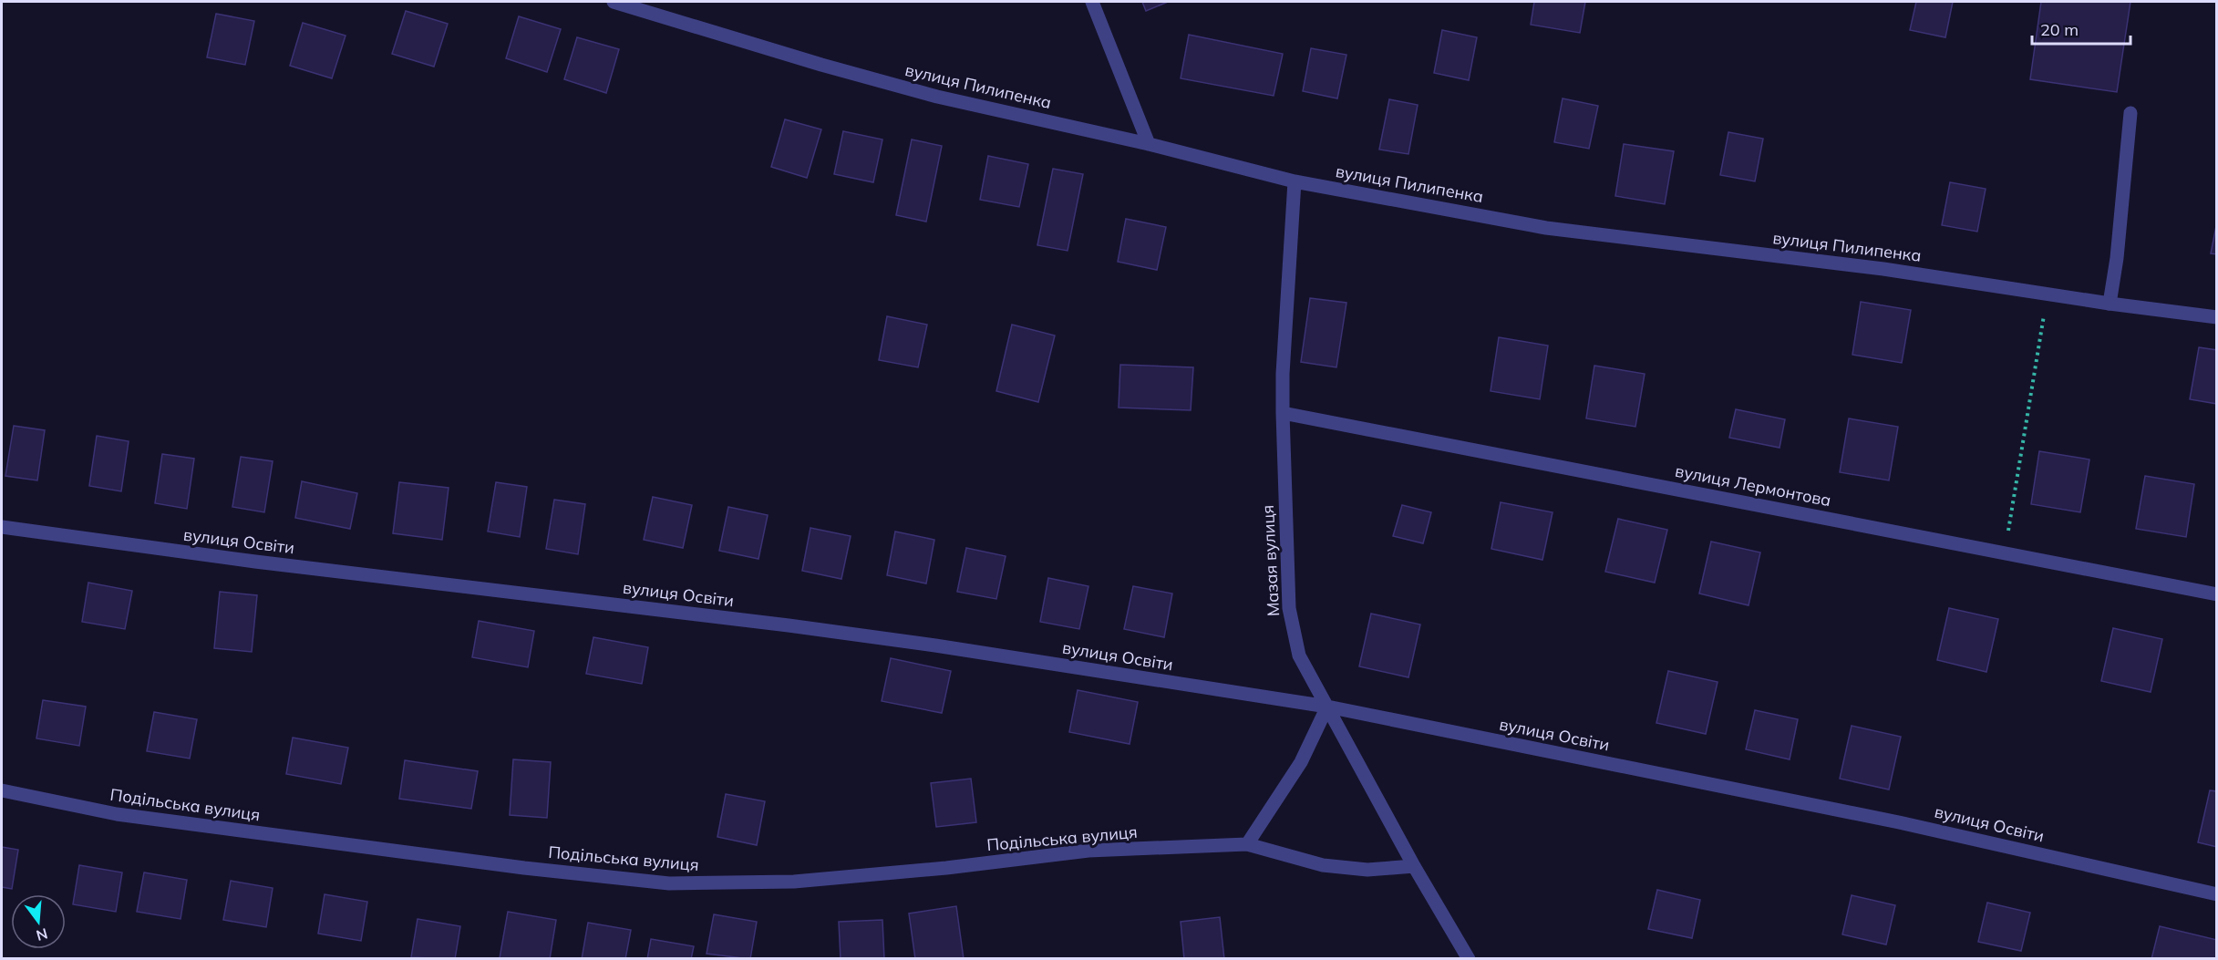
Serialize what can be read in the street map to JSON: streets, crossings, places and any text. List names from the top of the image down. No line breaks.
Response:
{"streets":{"street":["вулиця Пилипенка","вулиця Лермонтова","вулиця Освіти","Мазая вулиця","Подільська вулиця"]},"crossings":[["вулиця Пилипенка","Мазая вулиця"],["вулиця Лермонтова","Мазая вулиця"],["вулиця Освіти","Мазая вулиця"],["Мазая вулиця","Подільська вулиця"]],"scale_bar":"20 m","north":"bottom"}
